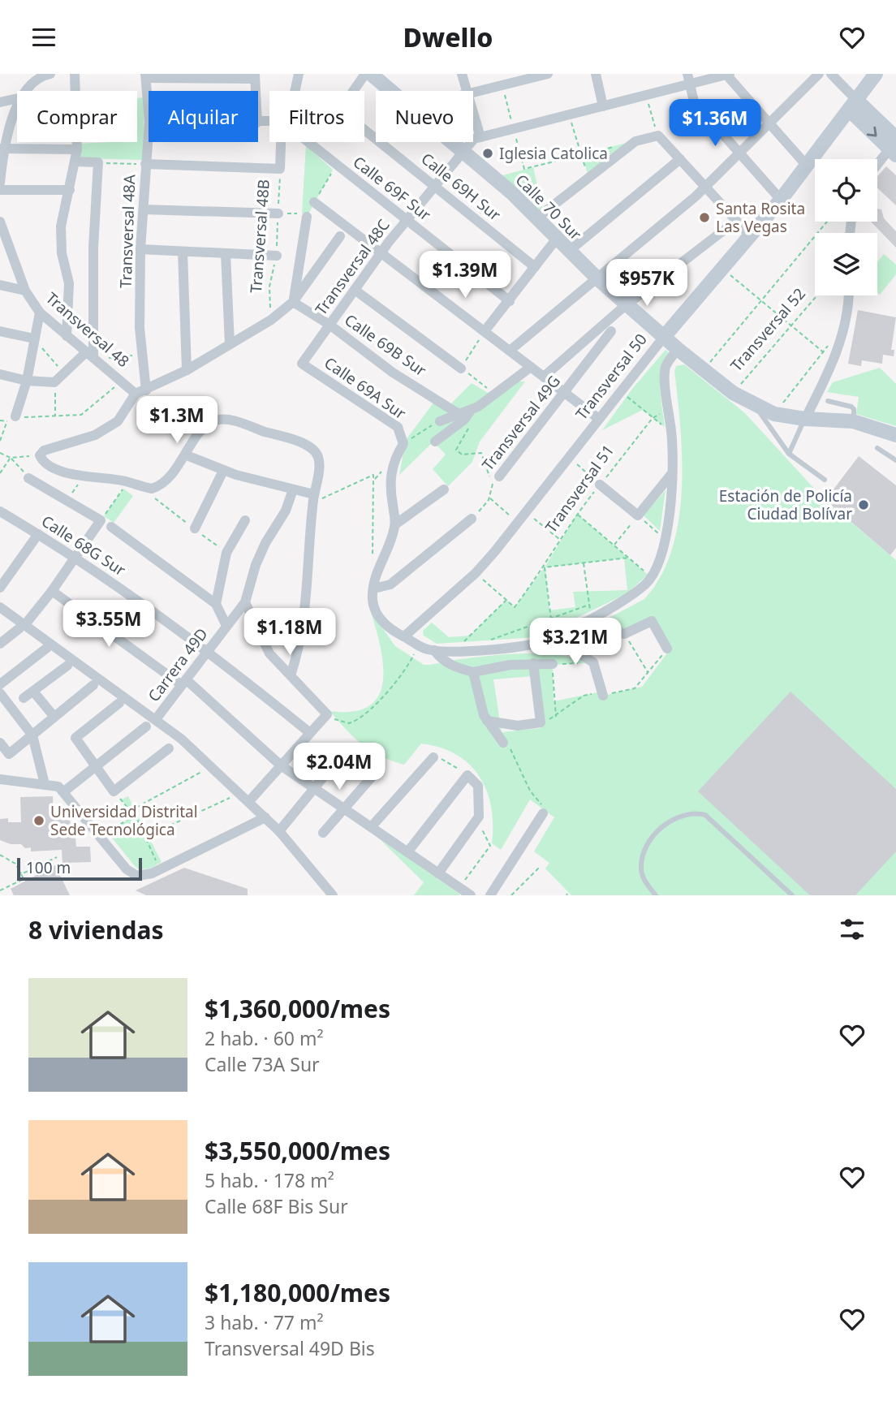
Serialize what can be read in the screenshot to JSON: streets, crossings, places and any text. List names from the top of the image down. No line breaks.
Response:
{"streets":{"street":["Calle 69H Sur","Calle 69F Sur","Calle 70 Sur","Transversal 48A","Transversal 48B","Transversal 48C","Transversal 48","Calle 69B Sur","Transversal 50","Calle 69A Sur","Transversal 49G","Calle 68G Sur","Carrera 49D"],"path":["Transversal 52","Transversal 51"]},"crossings":[["Calle 69H Sur","Transversal 48C"],["Calle 69F Sur","Transversal 48C"],["Calle 70 Sur","Transversal 48C"],["Calle 70 Sur","Transversal 52"],["Calle 70 Sur","Transversal 50"],["Transversal 48A","Transversal 48"],["Transversal 48C","Calle 69B Sur"],["Transversal 48C","Calle 69A Sur"],["Calle 68G Sur","Carrera 49D"]],"places":["Iglesia Catolica","Santa Rosita Las Vegas","Estación de Policía Ciudad Bolívar","Universidad Distrital Sede Tecnológica"],"scale_bar":"100 m","page":{"header":"Dwello","chip":["Comprar","Alquilar","Filtros","Nuevo"],"price":["$1.36M","$1.39M","$957K","$1.3M","$3.55M","$1.18M","$3.21M","$2.04M"],"scale":"100 m","heading":"8 viviendas","list":[{"name":"$1,360,000/mes","note":"2 hab. · 60 m² · Calle 73A Sur"},{"name":"$3,550,000/mes","note":"5 hab. · 178 m² · Calle 68F Bis Sur"},{"name":"$1,180,000/mes","note":"3 hab. · 77 m² · Transversal 49D Bis"}]}}
